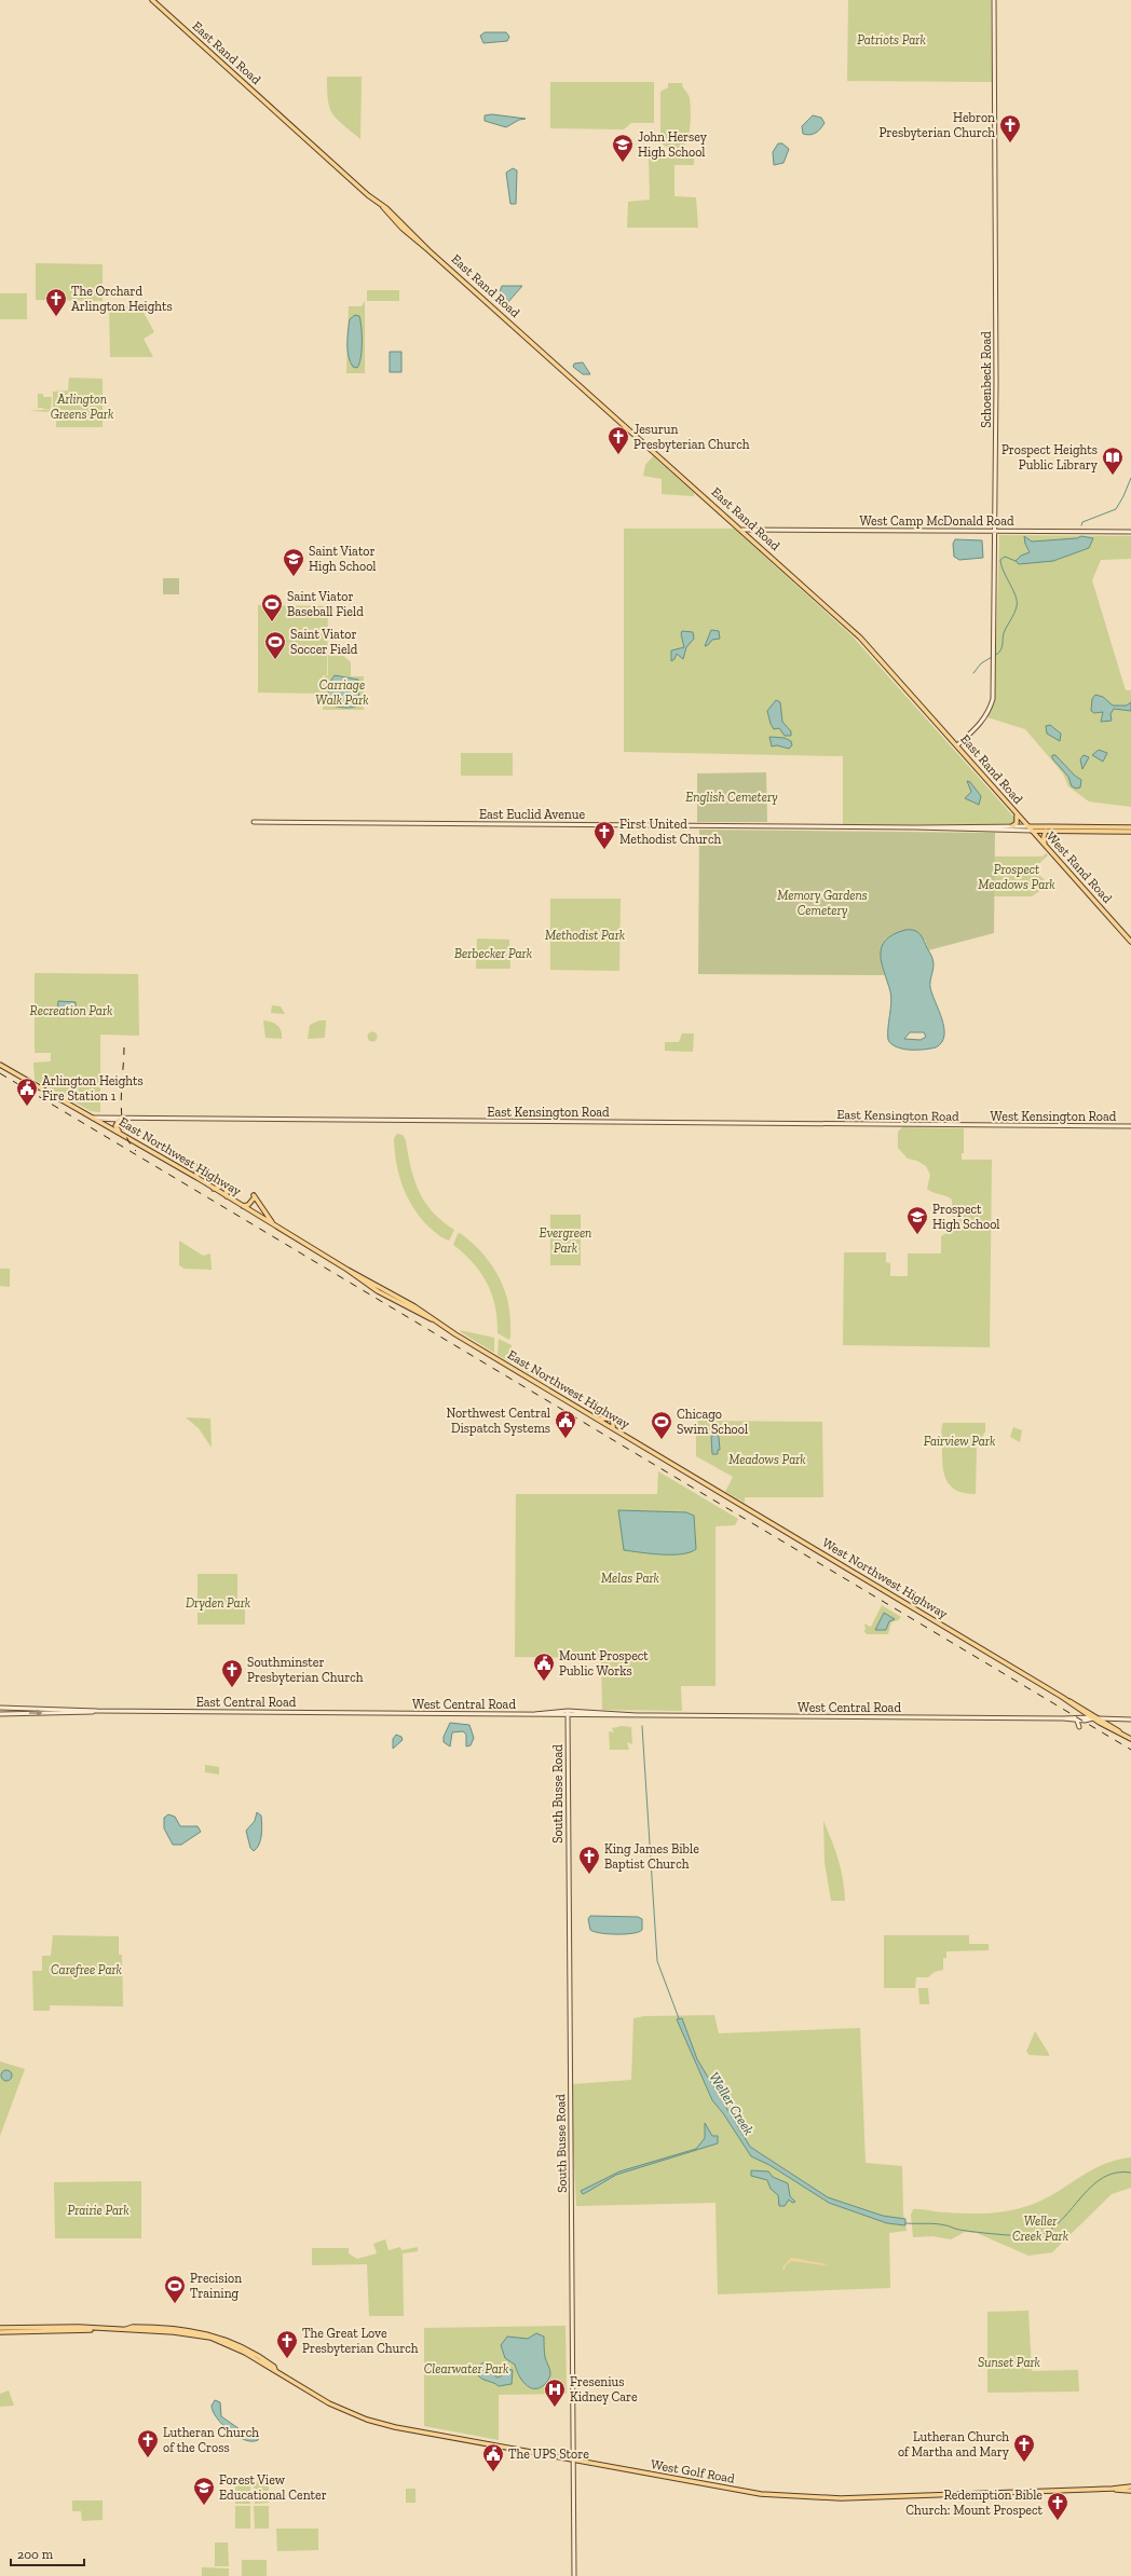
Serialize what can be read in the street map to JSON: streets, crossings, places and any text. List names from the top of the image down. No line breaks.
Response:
{"streets":{"main road":["East Rand Road","Schoenbeck Road","West Camp McDonald Road","East Euclid Avenue","West Rand Road","East Kensington Road","West Kensington Road","East Northwest Highway","West Northwest Highway","East Central Road","West Central Road","South Busse Road","West Golf Road"]},"crossings":[["East Rand Road","Schoenbeck Road"],["East Rand Road","West Camp McDonald Road"],["East Rand Road","East Euclid Avenue"],["East Rand Road","West Rand Road"],["Schoenbeck Road","West Camp McDonald Road"],["East Euclid Avenue","West Rand Road"],["East Kensington Road","West Kensington Road"],["East Kensington Road","East Northwest Highway"],["East Northwest Highway","West Northwest Highway"],["West Northwest Highway","West Central Road"],["East Central Road","West Central Road"],["West Central Road","South Busse Road"],["South Busse Road","West Golf Road"]],"water":["Weller Creek"],"parks":["Patriots Park","Arlington Greens Park","Carriage Walk Park","English Cemetery","Prospect Meadows Park","Memory Gardens Cemetery","Methodist Park","Berbecker Park","Recreation Park","Evergreen Park","Fairview Park","Meadows Park","Melas Park","Dryden Park","Carefree Park","Prairie Park","Weller Creek Park","Sunset Park","Clearwater Park"],"places":{"church":["Hebron Presbyterian Church","The Orchard Arlington Heights","Jesurun Presbyterian Church","First United Methodist Church","Southminster Presbyterian Church","King James Bible Baptist Church","The Great Love Presbyterian Church","Lutheran Church of the Cross","Lutheran Church of Martha and Mary","Redemption Bible Church: Mount Prospect"],"school or university":["John Hersey High School","Saint Viator High School","Prospect High School","Forest View Educational Center"],"library":["Prospect Heights Public Library"],"sports":["Saint Viator Baseball Field","Saint Viator Soccer Field","Chicago Swim School","Precision Training"],"public building":["Arlington Heights Fire Station 1","Northwest Central Dispatch Systems","Mount Prospect Public Works","The UPS Store"],"hospital":["Fresenius Kidney Care"]},"scale_bar":"200 m"}
